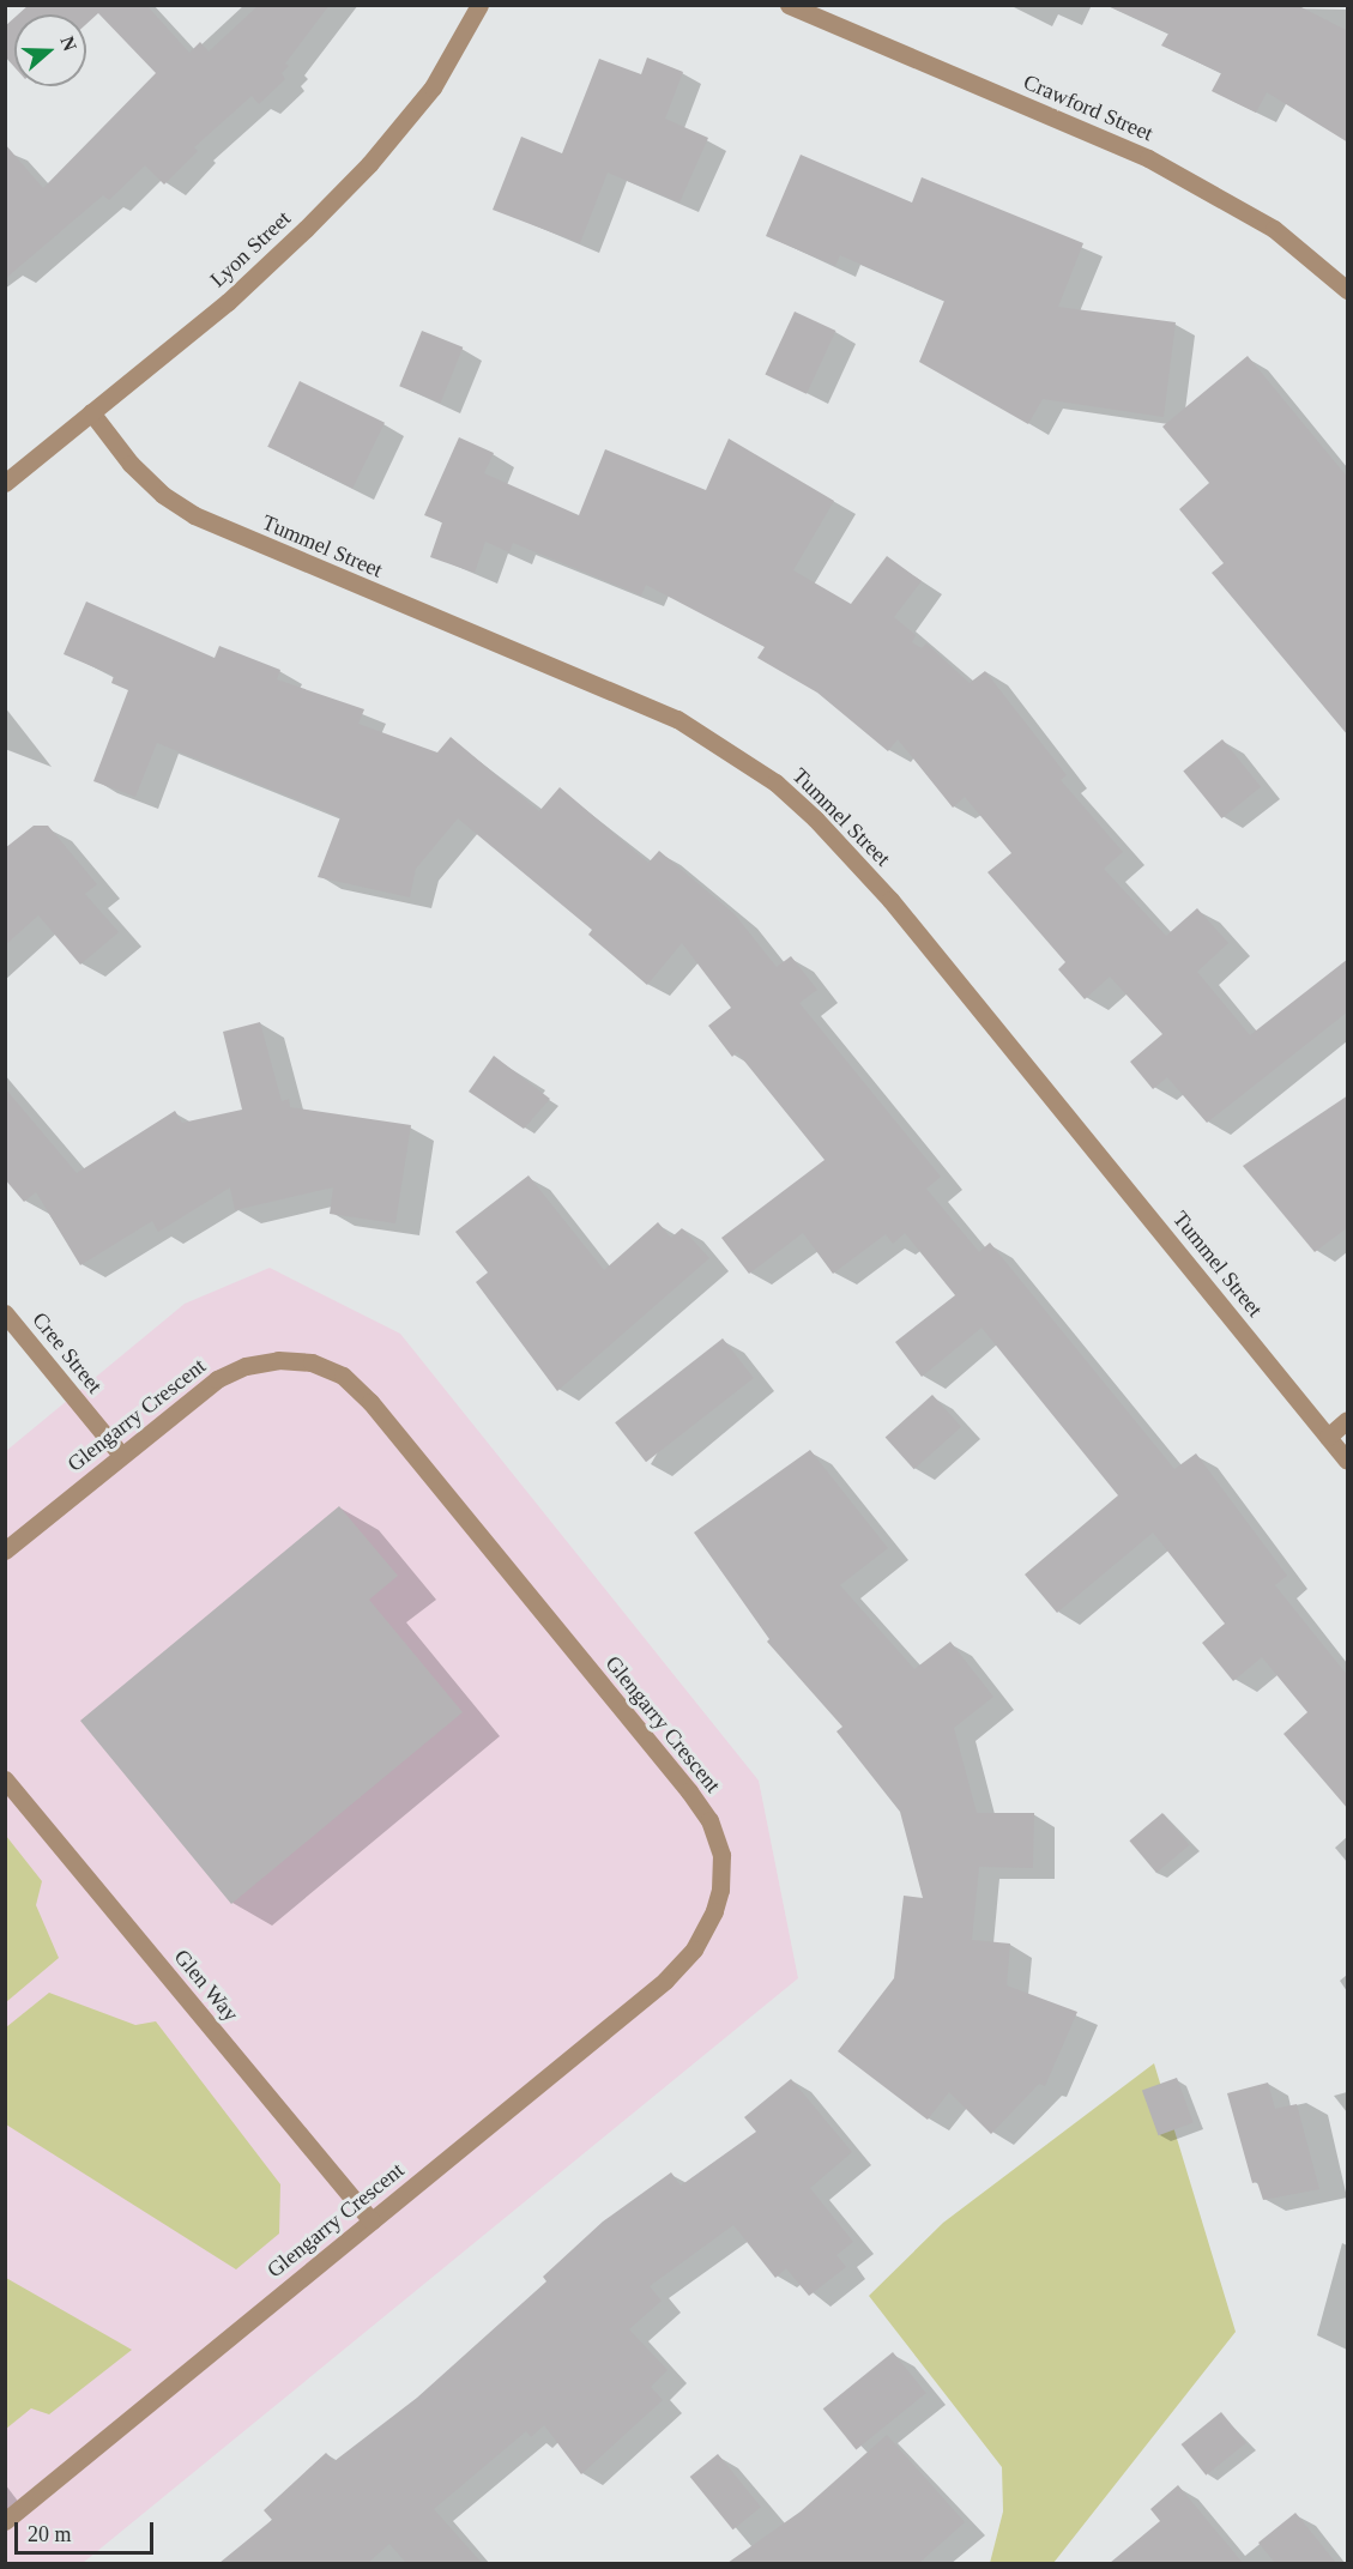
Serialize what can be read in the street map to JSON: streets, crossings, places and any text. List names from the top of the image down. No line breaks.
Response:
{"streets":{"street":["Crawford Street","Lyon Street","Tummel Street","Cree Street","Glengarry Crescent","Glen Way"]},"crossings":[["Lyon Street","Tummel Street"],["Cree Street","Glengarry Crescent"],["Glengarry Crescent","Glen Way"]],"scale_bar":"20 m","north":"right"}
